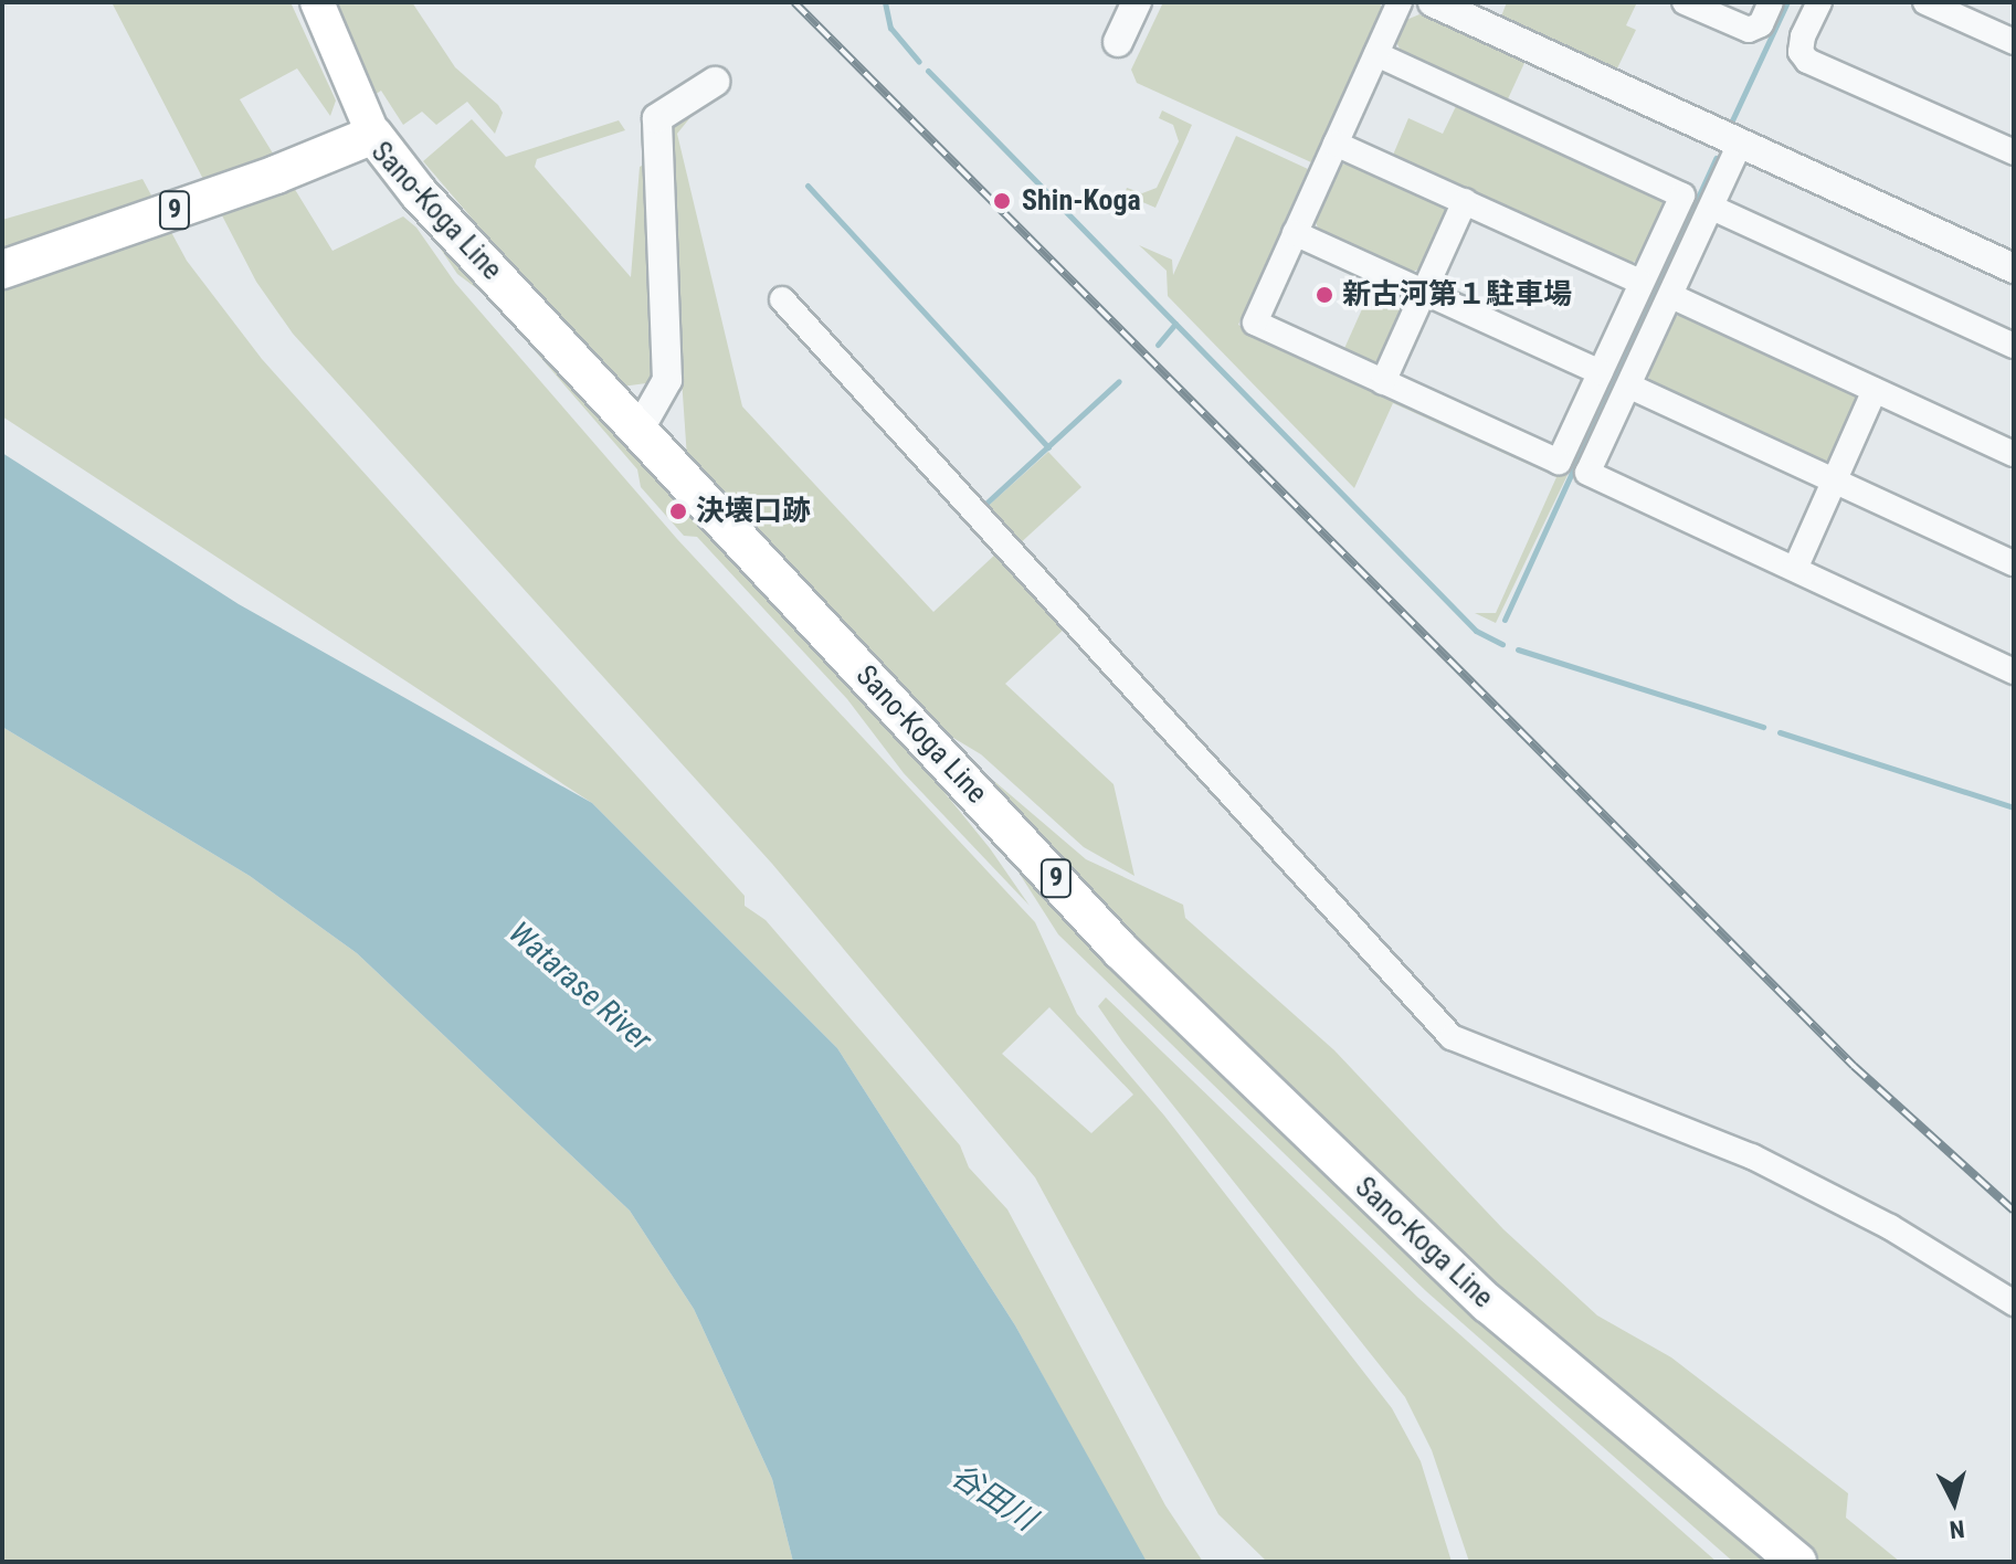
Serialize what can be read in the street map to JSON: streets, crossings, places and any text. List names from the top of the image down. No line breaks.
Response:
{"streets":{"main road":["9","Sano-Koga Line"]},"water":["Watarase River","谷田川"],"places":["Shin-Koga","新古河第１駐車場","決壊口跡"],"north":"bottom"}
